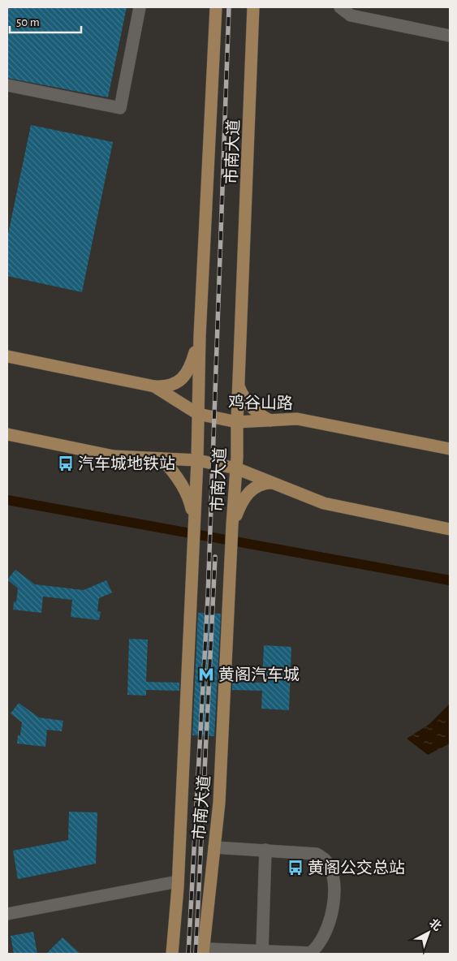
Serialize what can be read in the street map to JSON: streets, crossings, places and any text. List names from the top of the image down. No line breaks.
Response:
{"streets":{"main road":["市南大道","鸡谷山路"]},"crossings":[["市南大道","鸡谷山路"]],"places":{"bus stop":["汽车城地铁站","黄阁公交总站"],"metro station":["黄阁汽车城"]},"scale_bar":"50 m","north":"top right"}
